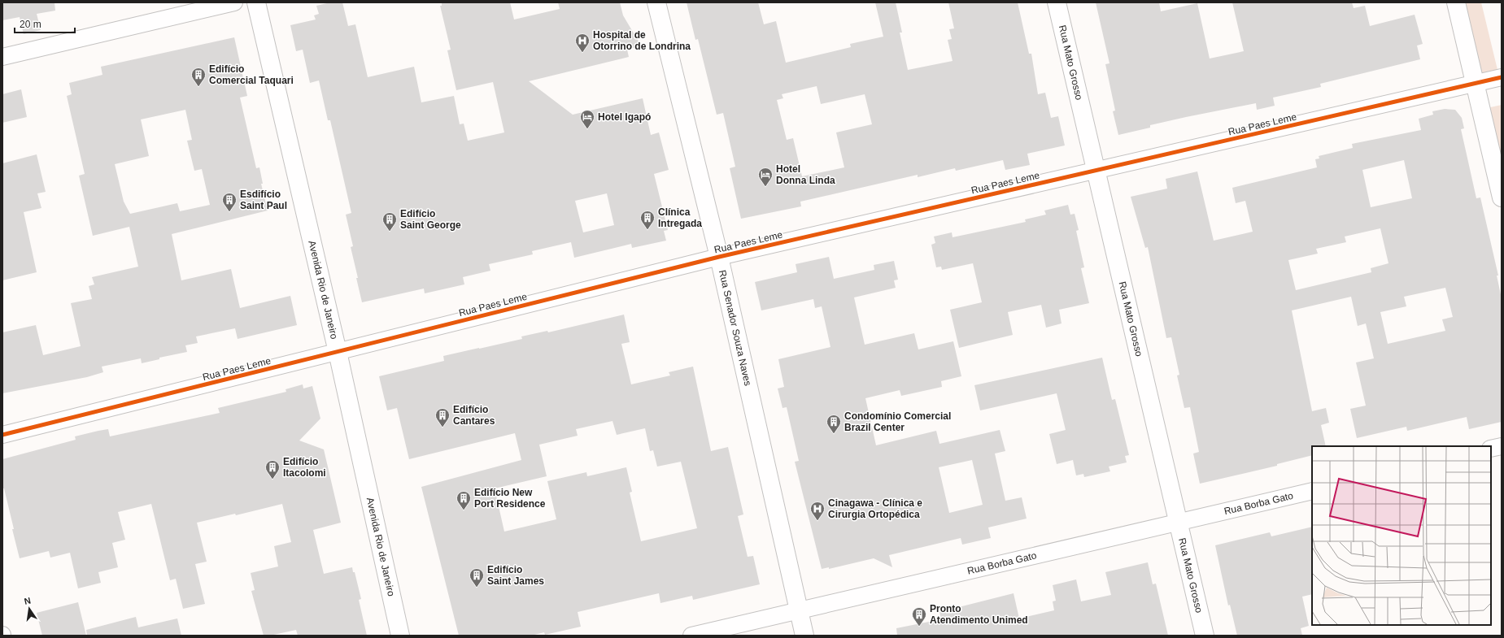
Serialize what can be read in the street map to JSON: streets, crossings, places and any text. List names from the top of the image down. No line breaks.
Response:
{"streets":{"street":["Rua Mato Grosso","Rua Paes Leme","Avenida Rio de Janeiro","Rua Senador Souza Naves","Rua Borba Gato"]},"crossings":[["Rua Mato Grosso","Rua Paes Leme"],["Rua Mato Grosso","Rua Borba Gato"],["Rua Paes Leme","Avenida Rio de Janeiro"],["Rua Paes Leme","Rua Senador Souza Naves"],["Rua Senador Souza Naves","Rua Borba Gato"]],"places":{"hospital":["Hospital de Otorrino de Londrina","Cinagawa - Clínica e Cirurgia Ortopédica"],"building":["Edifício Comercial Taquari","Esdifício Saint Paul","Clínica Intregada","Edifício Saint George","Edifício Cantares","Condomínio Comercial Brazil Center","Edifício Itacolomi","Edifício New Port Residence","Edifício Saint James","Pronto Atendimento Unimed"],"hotel":["Hotel Igapó","Hotel Donna Linda"]},"scale_bar":"20 m","north":"top"}
